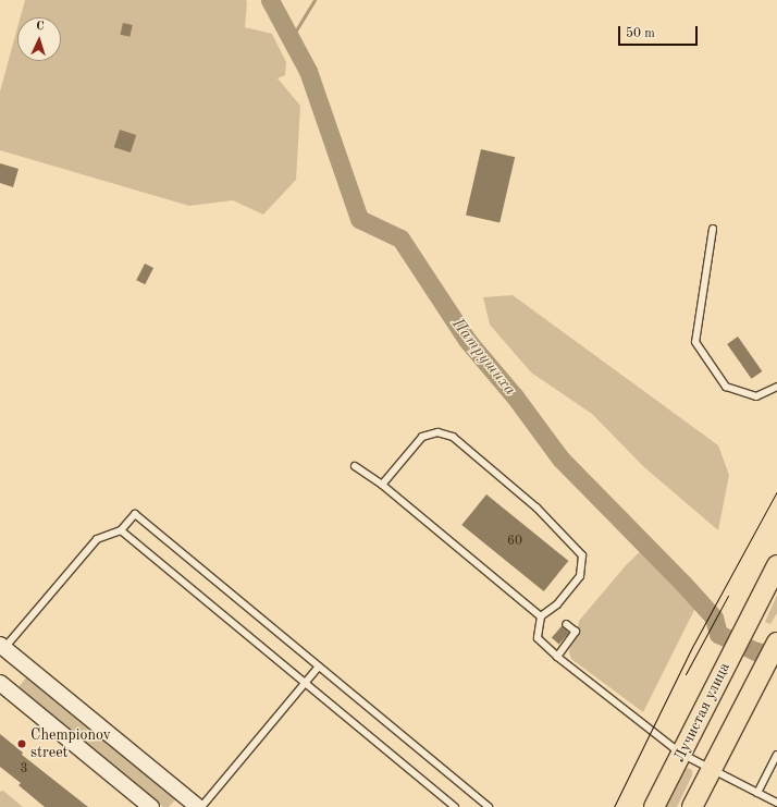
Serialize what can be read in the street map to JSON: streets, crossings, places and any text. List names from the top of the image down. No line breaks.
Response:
{"streets":{"main road":["Лучистая улица"]},"water":["Патрушиха"],"places":["Chempionov street"],"house_numbers":["60","3"],"scale_bar":"50 m","north":"top"}
